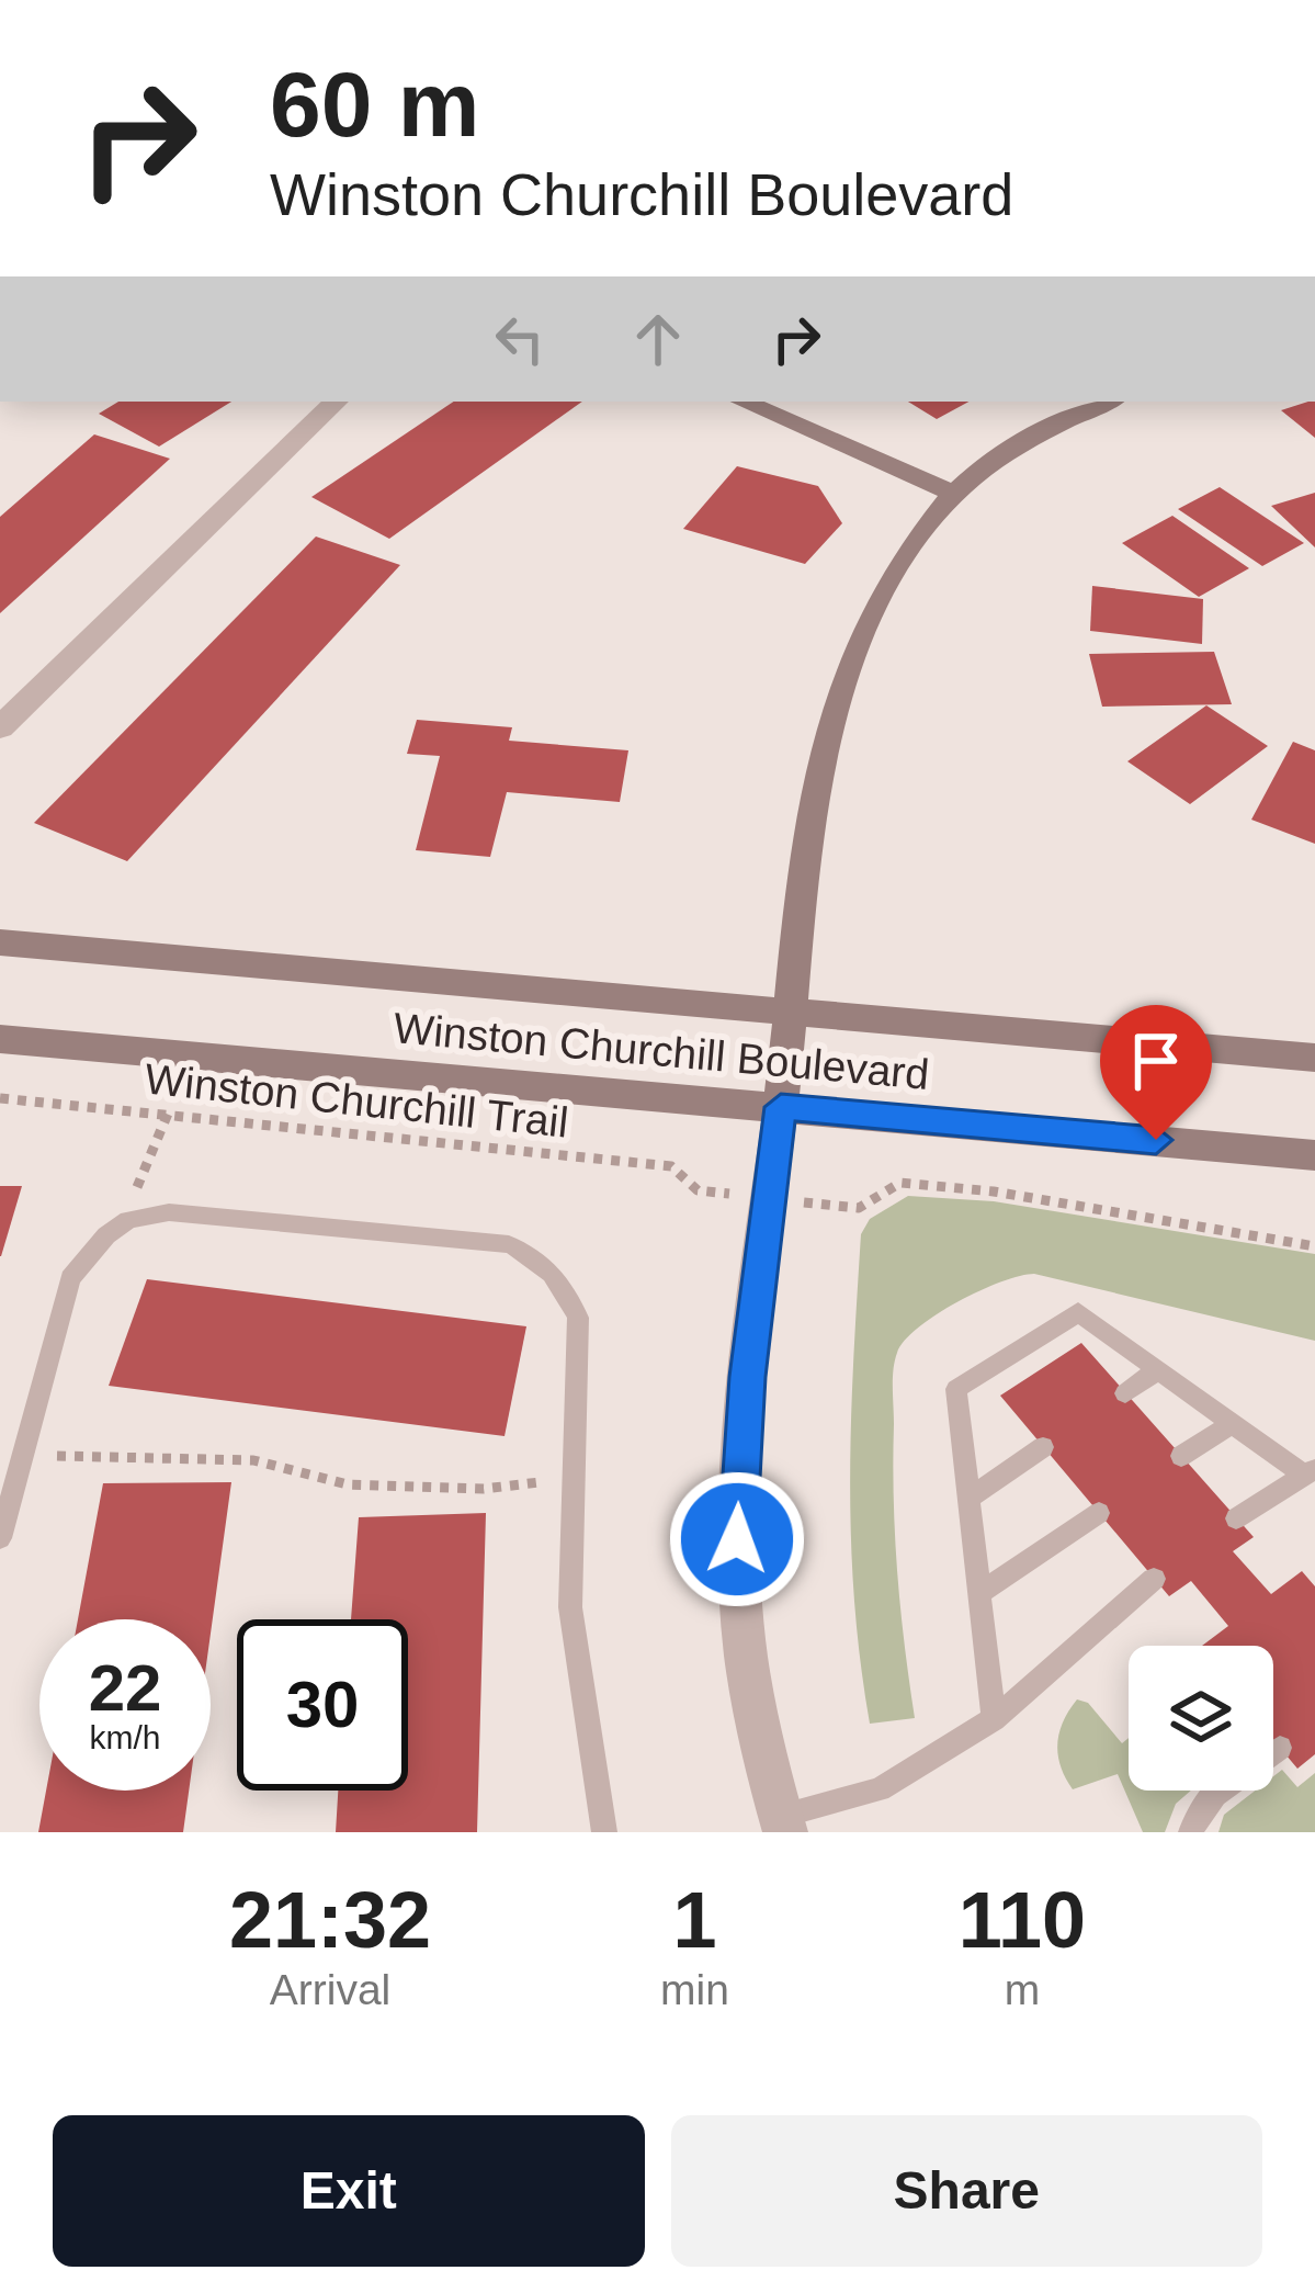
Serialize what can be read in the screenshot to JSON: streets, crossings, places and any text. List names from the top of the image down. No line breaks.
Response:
{"streets":{"main road":["Winston Churchill Boulevard"],"path":["Winston Churchill Trail"]},"page":{"turn":["60 m","Winston Churchill Boulevard"],"speed":"22 km/h","limit":"30","eta":["21:32","Arrival","1","min","110","m"],"buttons":["Exit","Share"]}}
